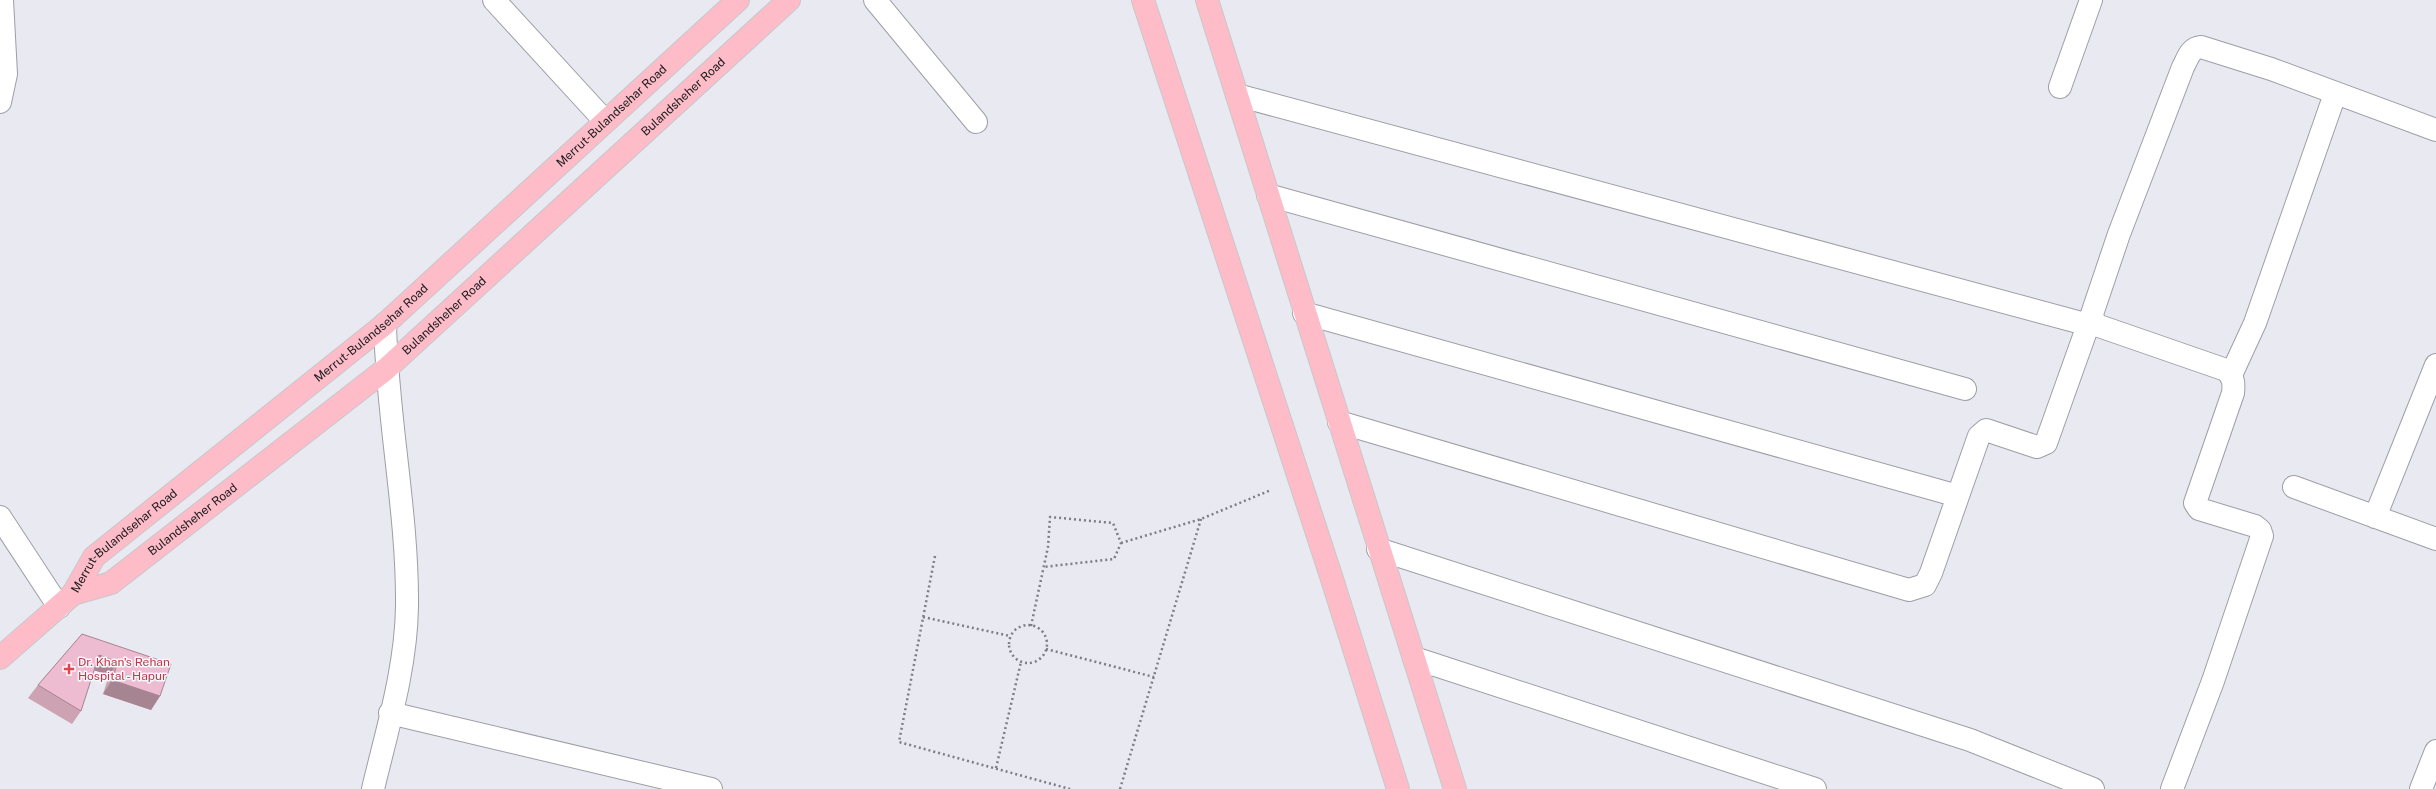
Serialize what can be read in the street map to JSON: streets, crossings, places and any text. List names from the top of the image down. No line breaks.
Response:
{"streets":{"main road":["Bulandsheher Road","Merrut-Bulandsehar Road"]},"crossings":[["Bulandsheher Road","Merrut-Bulandsehar Road"]],"places":{"health":["Dr. Khan's Rehan Hospital - Hapur"]}}
